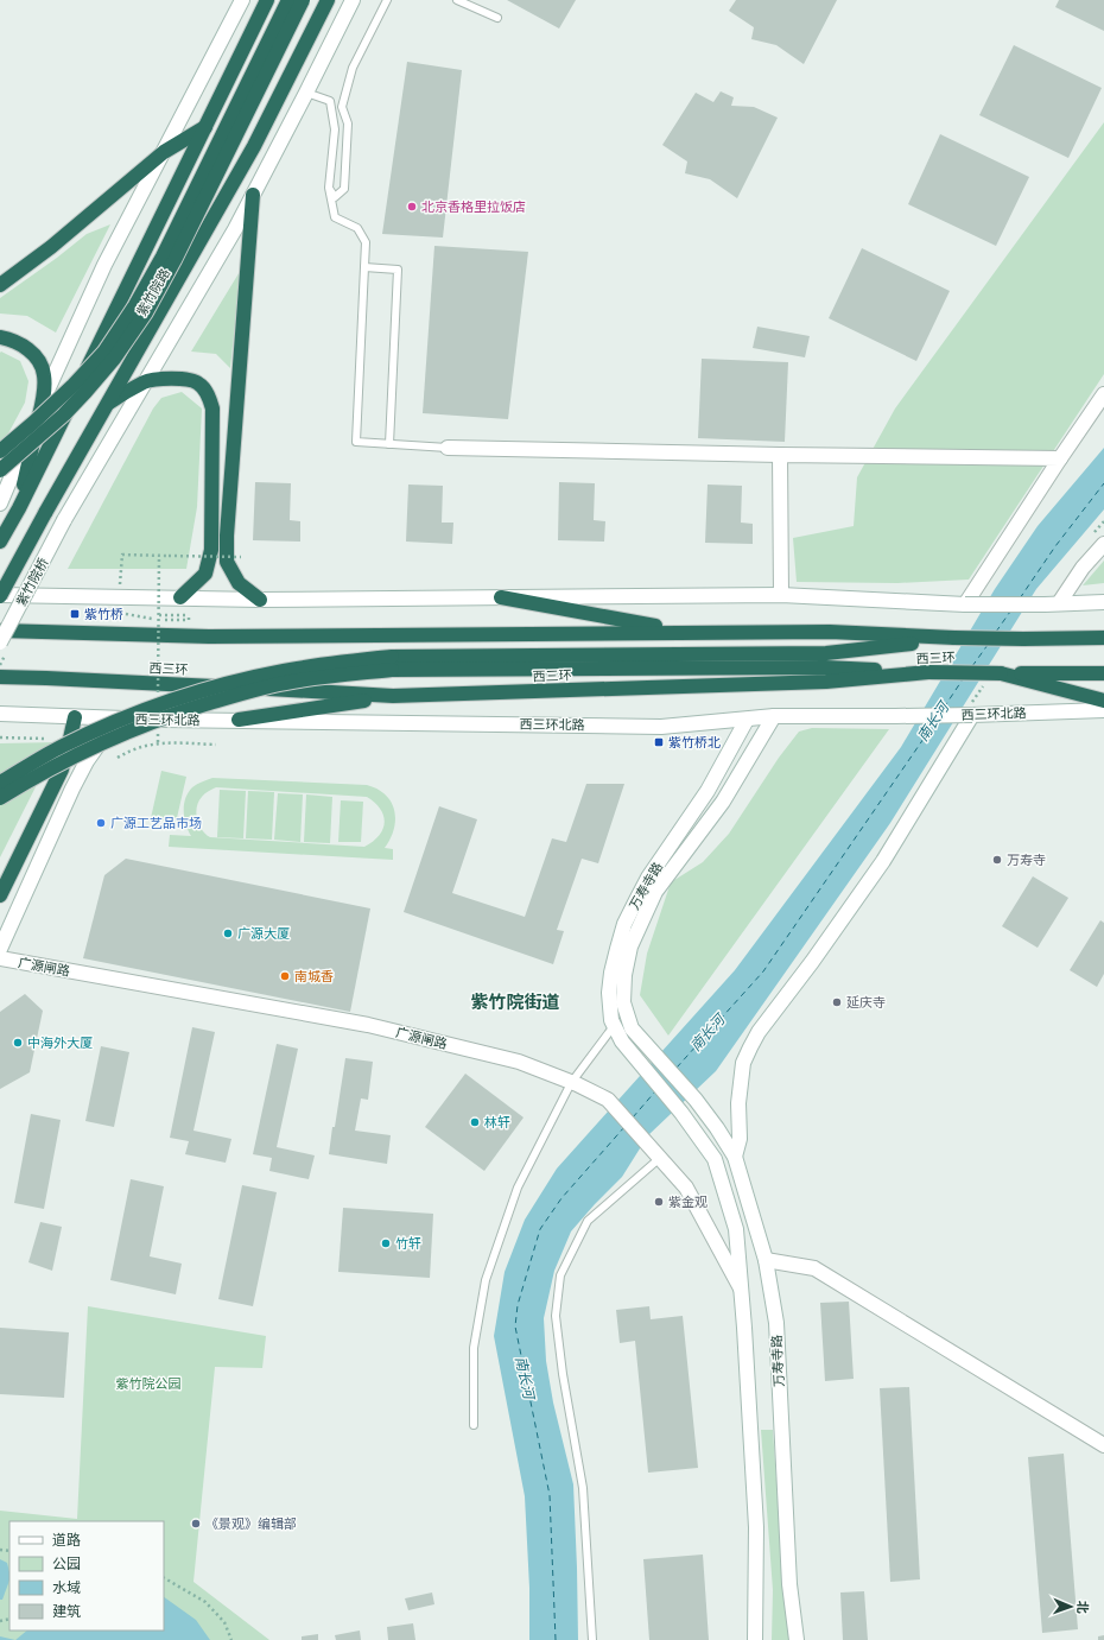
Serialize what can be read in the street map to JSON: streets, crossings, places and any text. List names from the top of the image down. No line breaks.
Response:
{"streets":{"highway":["紫竹院路","西三环"],"street":["紫竹院桥","西三环北路","万寿寺路","广源闸路"]},"crossings":[["西三环北路","万寿寺路"],["万寿寺路","广源闸路"]],"districts":["紫竹院街道"],"water":["南长河"],"parks":["紫竹院公园"],"places":{"other":["北京香格里拉饭店","广源工艺品市场","万寿寺","广源大厦","南城香","延庆寺","中海外大厦","林轩","紫金观","竹轩","《景观》编辑部"],"transit":["紫竹桥","紫竹桥北"]},"legend":["道路","公园","水域","建筑"],"north":"right"}
